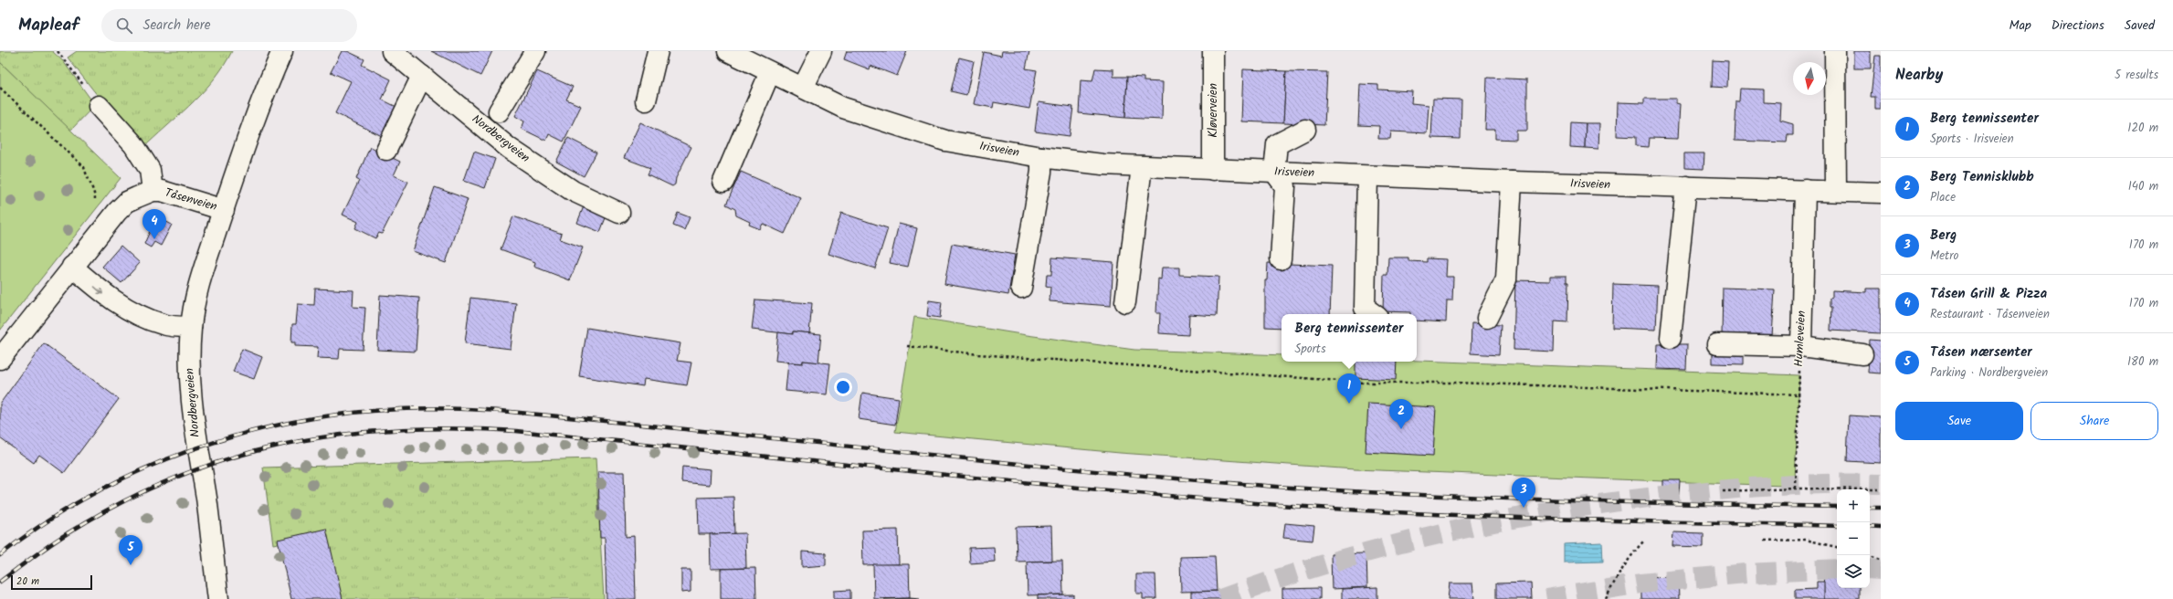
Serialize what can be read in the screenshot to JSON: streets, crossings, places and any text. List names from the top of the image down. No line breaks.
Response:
{"streets":{"street":["Kløverveien","Nordbergveien","Irisveien","Tåsenveien","Humleveien"]},"crossings":[["Kløverveien","Irisveien"],["Nordbergveien","Tåsenveien"],["Irisveien","Humleveien"]],"scale_bar":"20 m","north":"bottom","page":{"header":"Mapleaf","search":"Search here","nav":["Map","Directions","Saved"],"heading":["Nearby","5 results"],"list":[{"mark":"1","name":"Berg tennissenter","note":"Sports · Irisveien","value":"120 m"},{"mark":"2","name":"Berg Tennisklubb","note":"Place","value":"140 m"},{"mark":"3","name":"Berg","note":"Metro","value":"170 m"},{"mark":"4","name":"Tåsen Grill & Pizza","note":"Restaurant · Tåsenveien","value":"170 m"},{"mark":"5","name":"Tåsen nærsenter","note":"Parking · Nordbergveien","value":"180 m"}],"pins":["4","1","2","3","5"],"popup":["Berg tennissenter","Sports"],"buttons":["Save","Share"],"map_buttons":["+","−"],"scale":"20 m"}}
